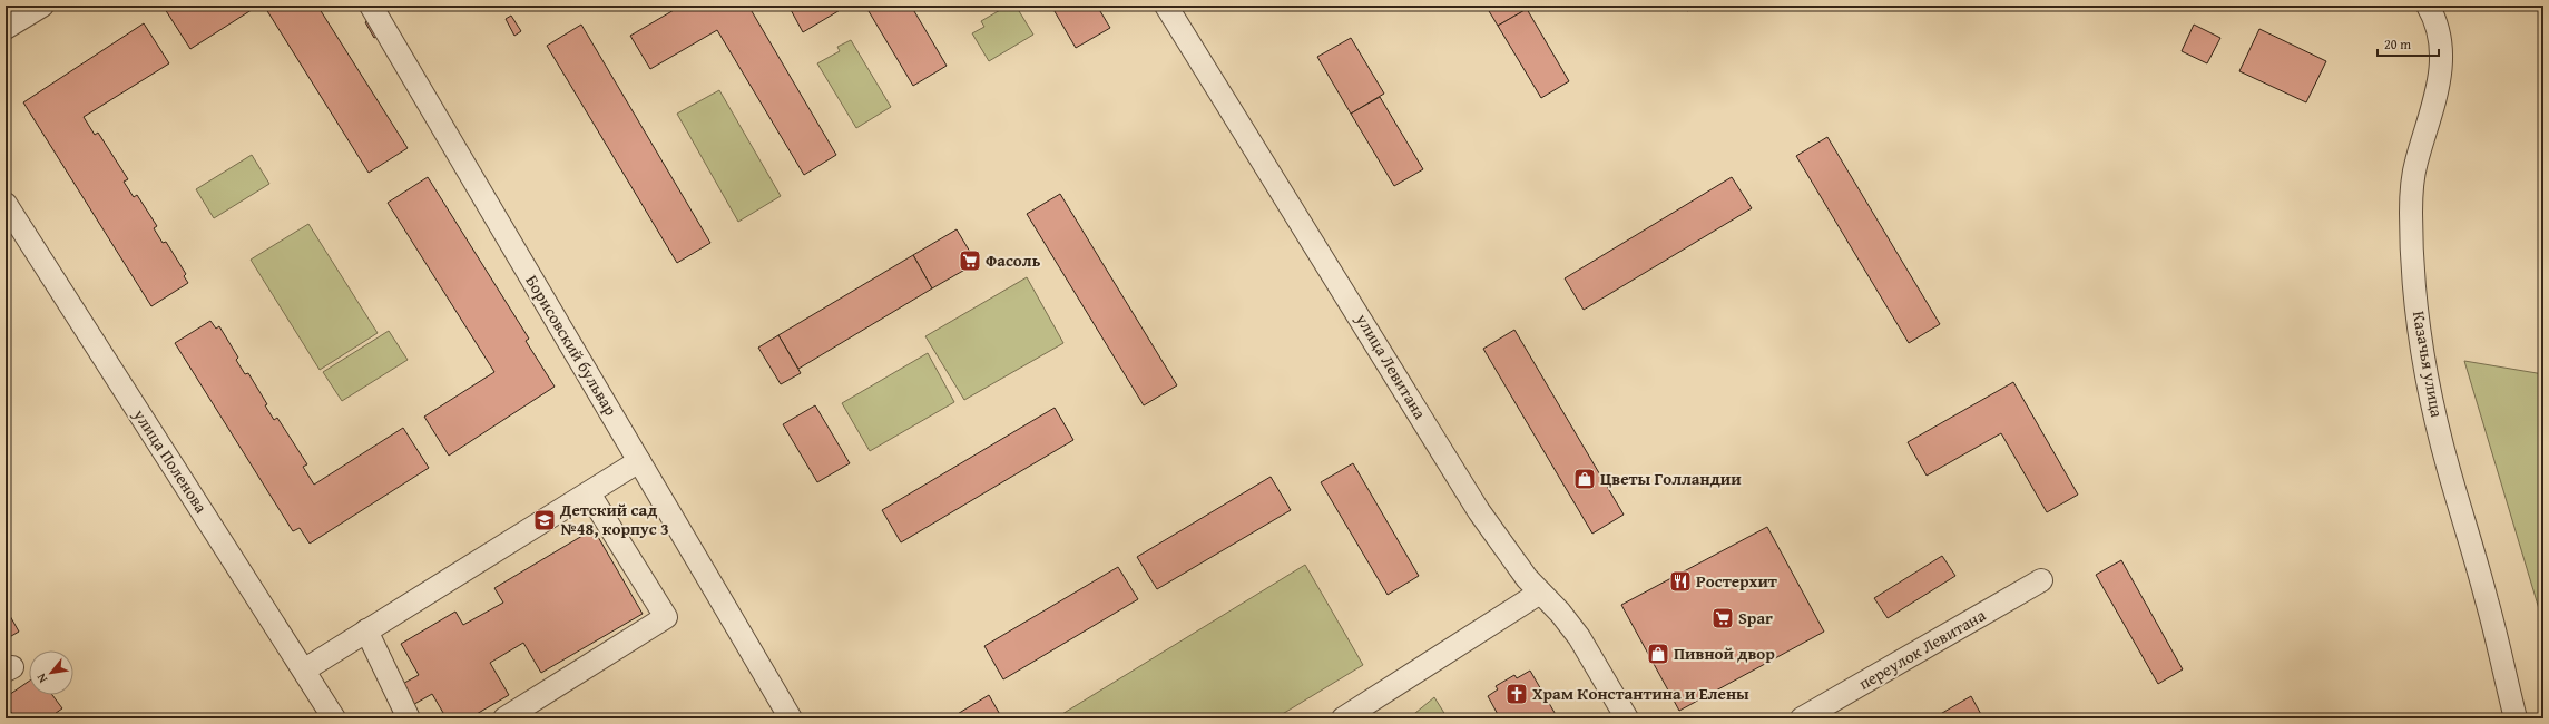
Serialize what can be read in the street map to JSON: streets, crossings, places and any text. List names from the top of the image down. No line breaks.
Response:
{"streets":{"street":["Борисовский бульвар","Казачья улица","улица Левитана","улица Поленова","переулок Левитана"]},"places":{"supermarket":["Фасоль","Spar"],"shop":["Цветы Голландии","Пивной двор"],"school or university":["Детский сад №48, корпус 3"],"restaurant":["Ростерхит"],"church":["Храм Константина и Елены"]},"scale_bar":"20 m","north":"bottom left"}
